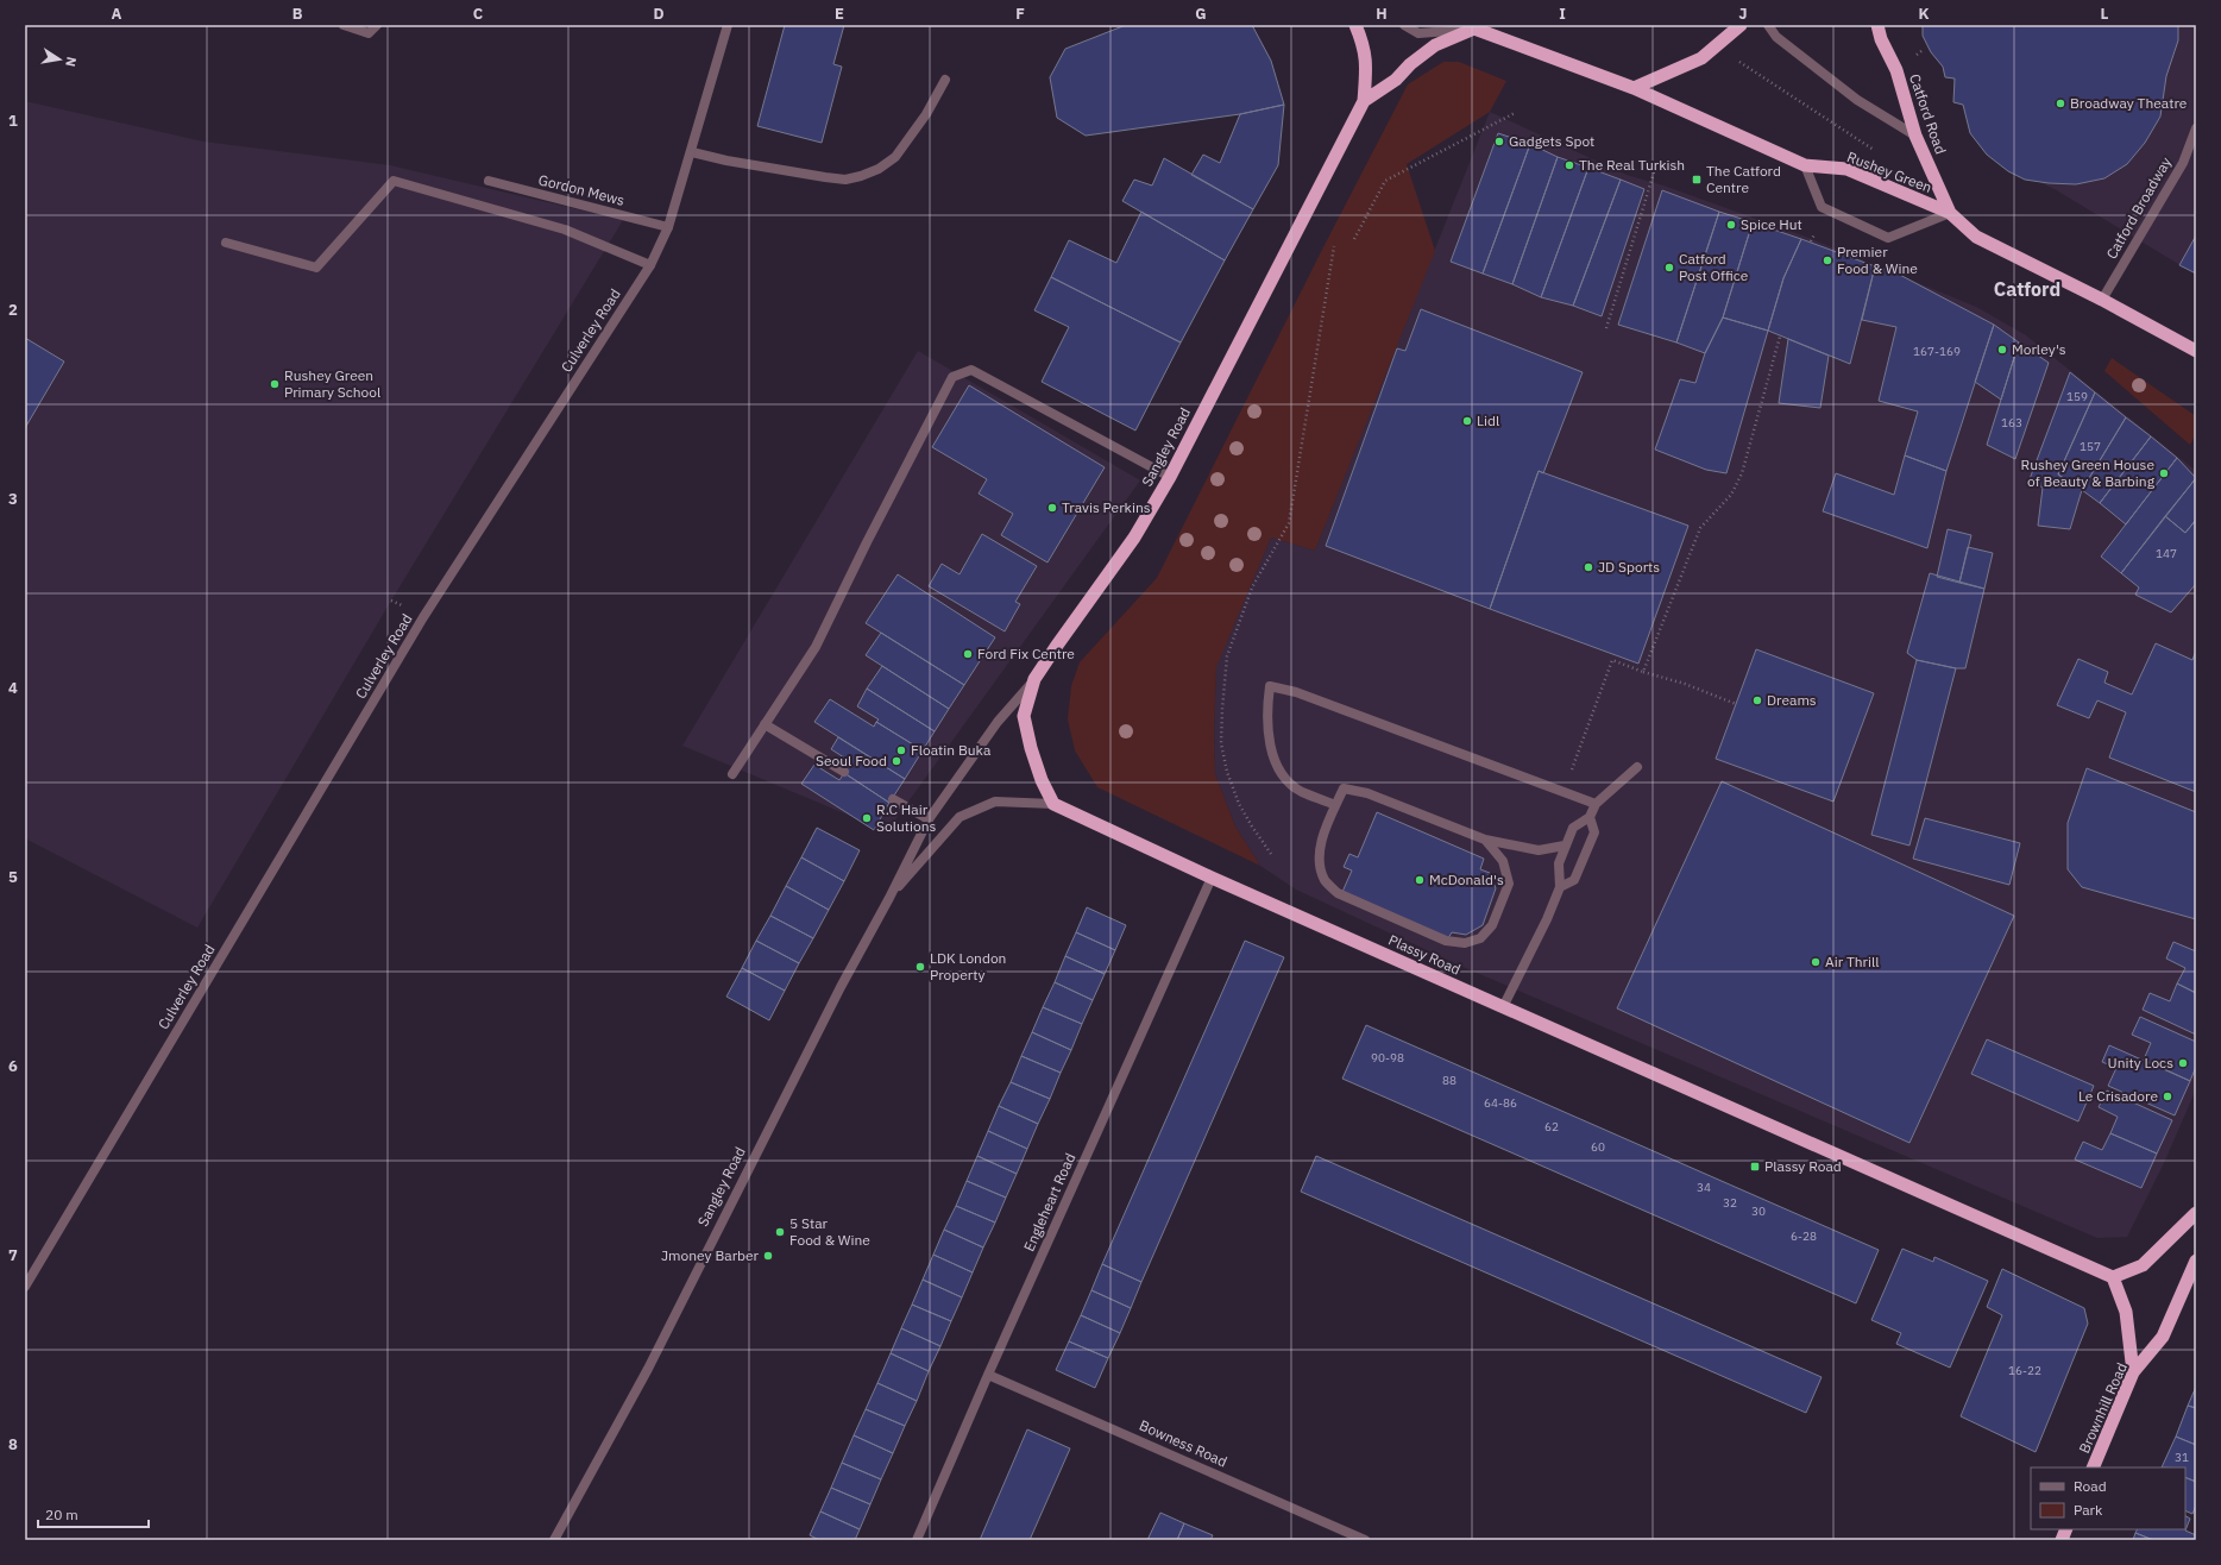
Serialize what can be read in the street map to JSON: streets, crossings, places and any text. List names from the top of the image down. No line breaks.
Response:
{"streets":{"highway":["Catford Road","Rushey Green","Sangley Road","Plassy Road","Brownhill Road"],"street":["Gordon Mews","Catford Broadway","Culverley Road","Engleheart Road","Bowness Road"]},"crossings":[["Catford Road","Rushey Green"],["Rushey Green","Catford Broadway"],["Rushey Green","Sangley Road"],["Gordon Mews","Culverley Road"],["Sangley Road","Plassy Road"],["Plassy Road","Engleheart Road"],["Engleheart Road","Bowness Road"]],"districts":["Catford"],"places":{"other":["Broadway Theatre","Gadgets Spot","The Real Turkish","Spice Hut","Premier Food & Wine","Catford Post Office","Morley's","Rushey Green Primary School","Lidl","Rushey Green House of Beauty & Barbing","Travis Perkins","JD Sports","Ford Fix Centre","Dreams","Floatin Buka","Seoul Food","R.C Hair Solutions","McDonald's","Air Thrill","LDK London Property","Unity Locs","Le Crisadore","5 Star Food & Wine","Jmoney Barber"],"transit":["The Catford Centre","Plassy Road"]},"house_numbers":["167-169","159","163","157","147","90-98","88","64-86","62","60","34","32","30","6-28","16-22","31"],"legend":["Road","Park"],"scale_bar":"20 m","north":"right","grid":{"columns":["A","B","C","D","E","F","G","H","I","J","K","L"],"rows":["1","2","3","4","5","6","7","8"]}}
